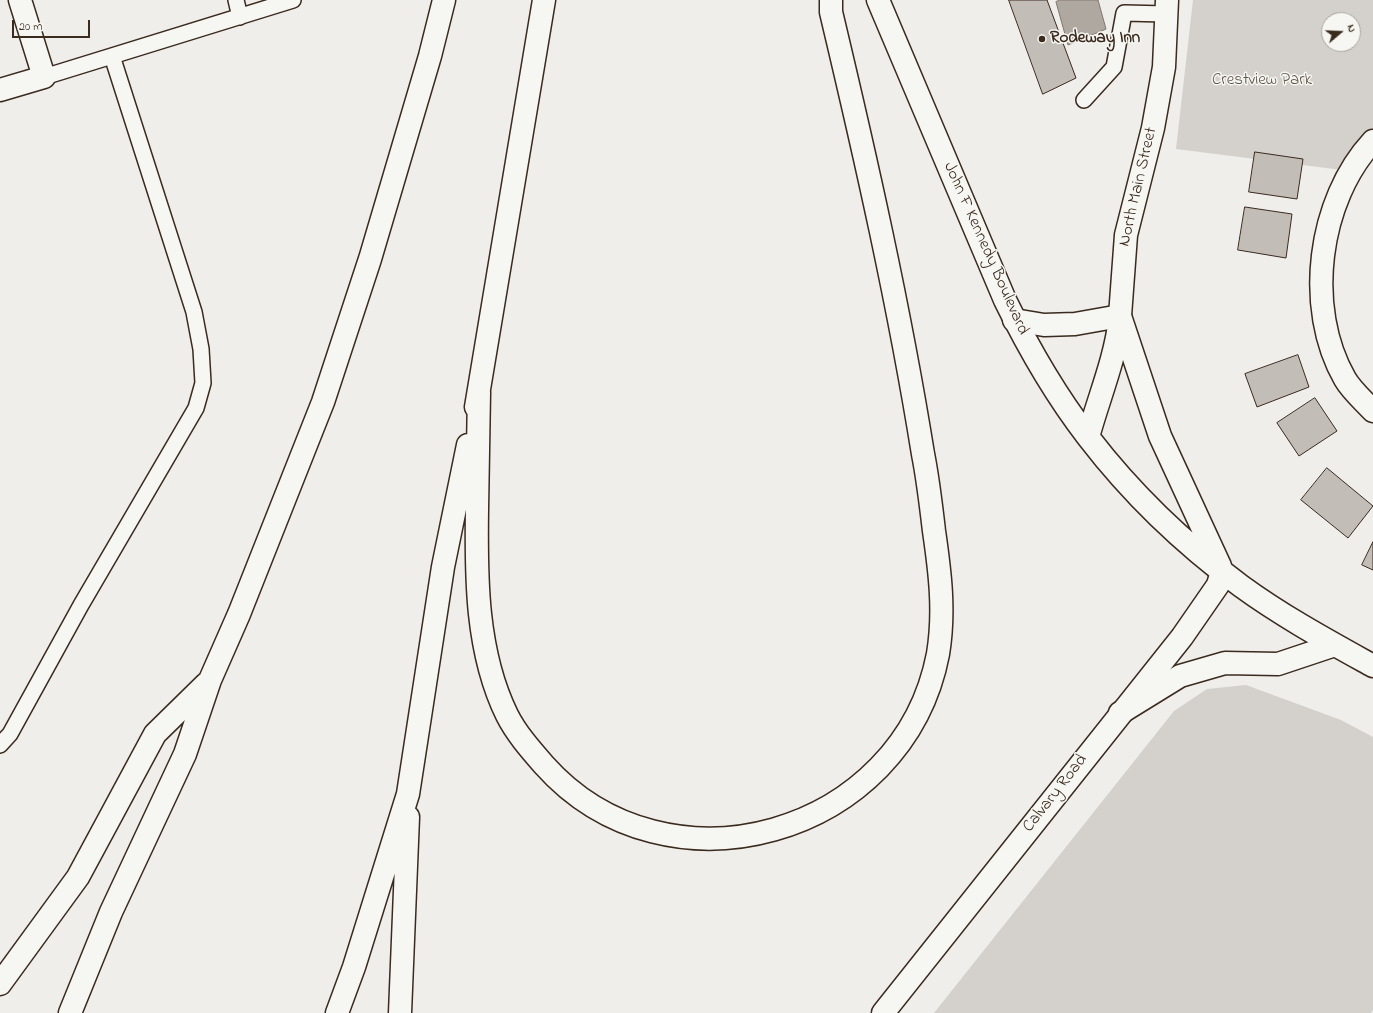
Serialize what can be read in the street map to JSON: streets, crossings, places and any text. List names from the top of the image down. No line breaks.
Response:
{"streets":{"main road":["North Main Street","John F Kennedy Boulevard","Calvary Road"]},"crossings":[["North Main Street","John F Kennedy Boulevard"],["John F Kennedy Boulevard","Calvary Road"]],"parks":["Crestview Park"],"places":["Rodeway Inn"],"scale_bar":"20 m","north":"right"}
